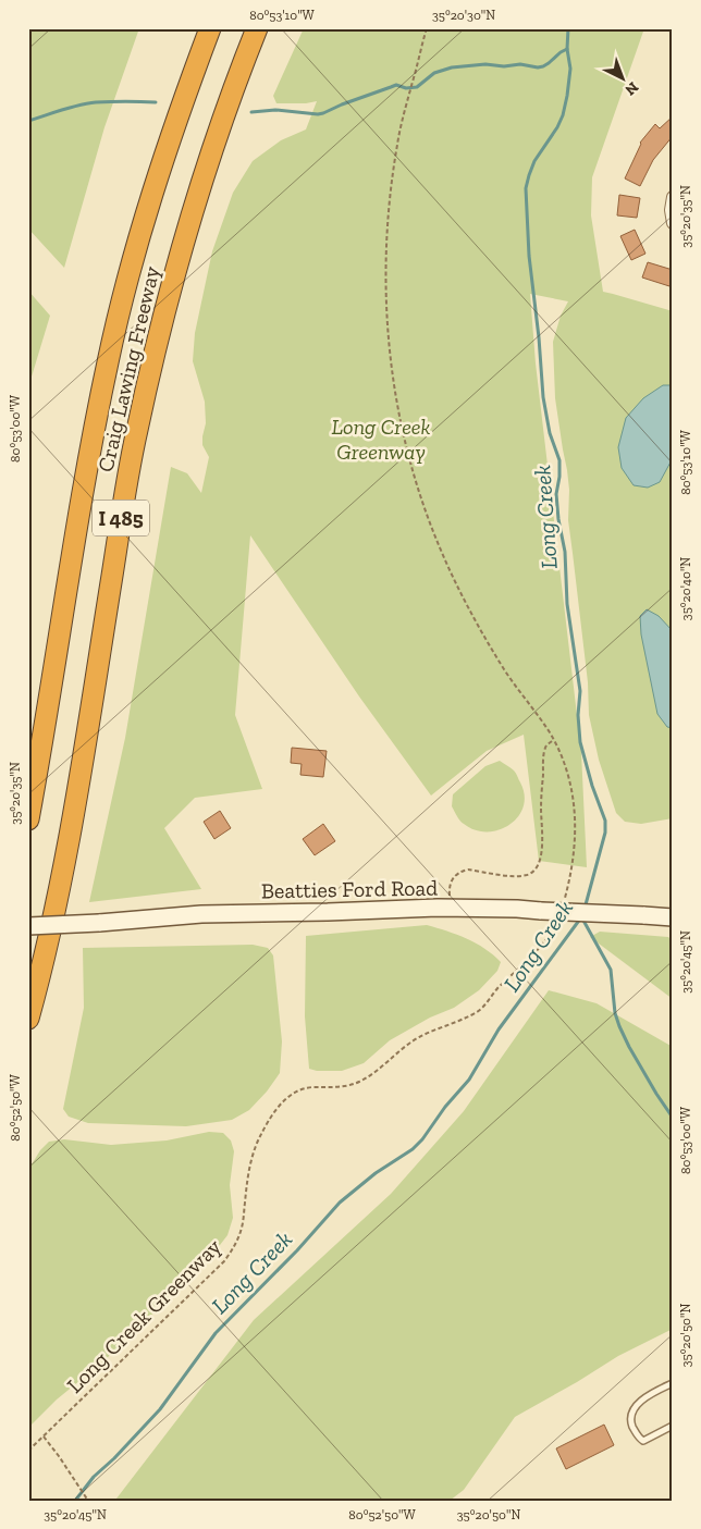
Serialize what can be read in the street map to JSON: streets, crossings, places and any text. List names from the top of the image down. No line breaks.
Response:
{"streets":{"highway":["Craig Lawing Freeway","I 485"],"main road":["Beatties Ford Road"],"path":["Long Creek Greenway"]},"water":["Long Creek"],"parks":["Long Creek Greenway"],"north":"bottom right","coordinates":["80°53'10\"W","35°20'30\"N","35°20'35\"N","80°53'00\"W","35°20'40\"N","35°20'45\"N","80°52'50\"W","35°20'50\"N"]}
